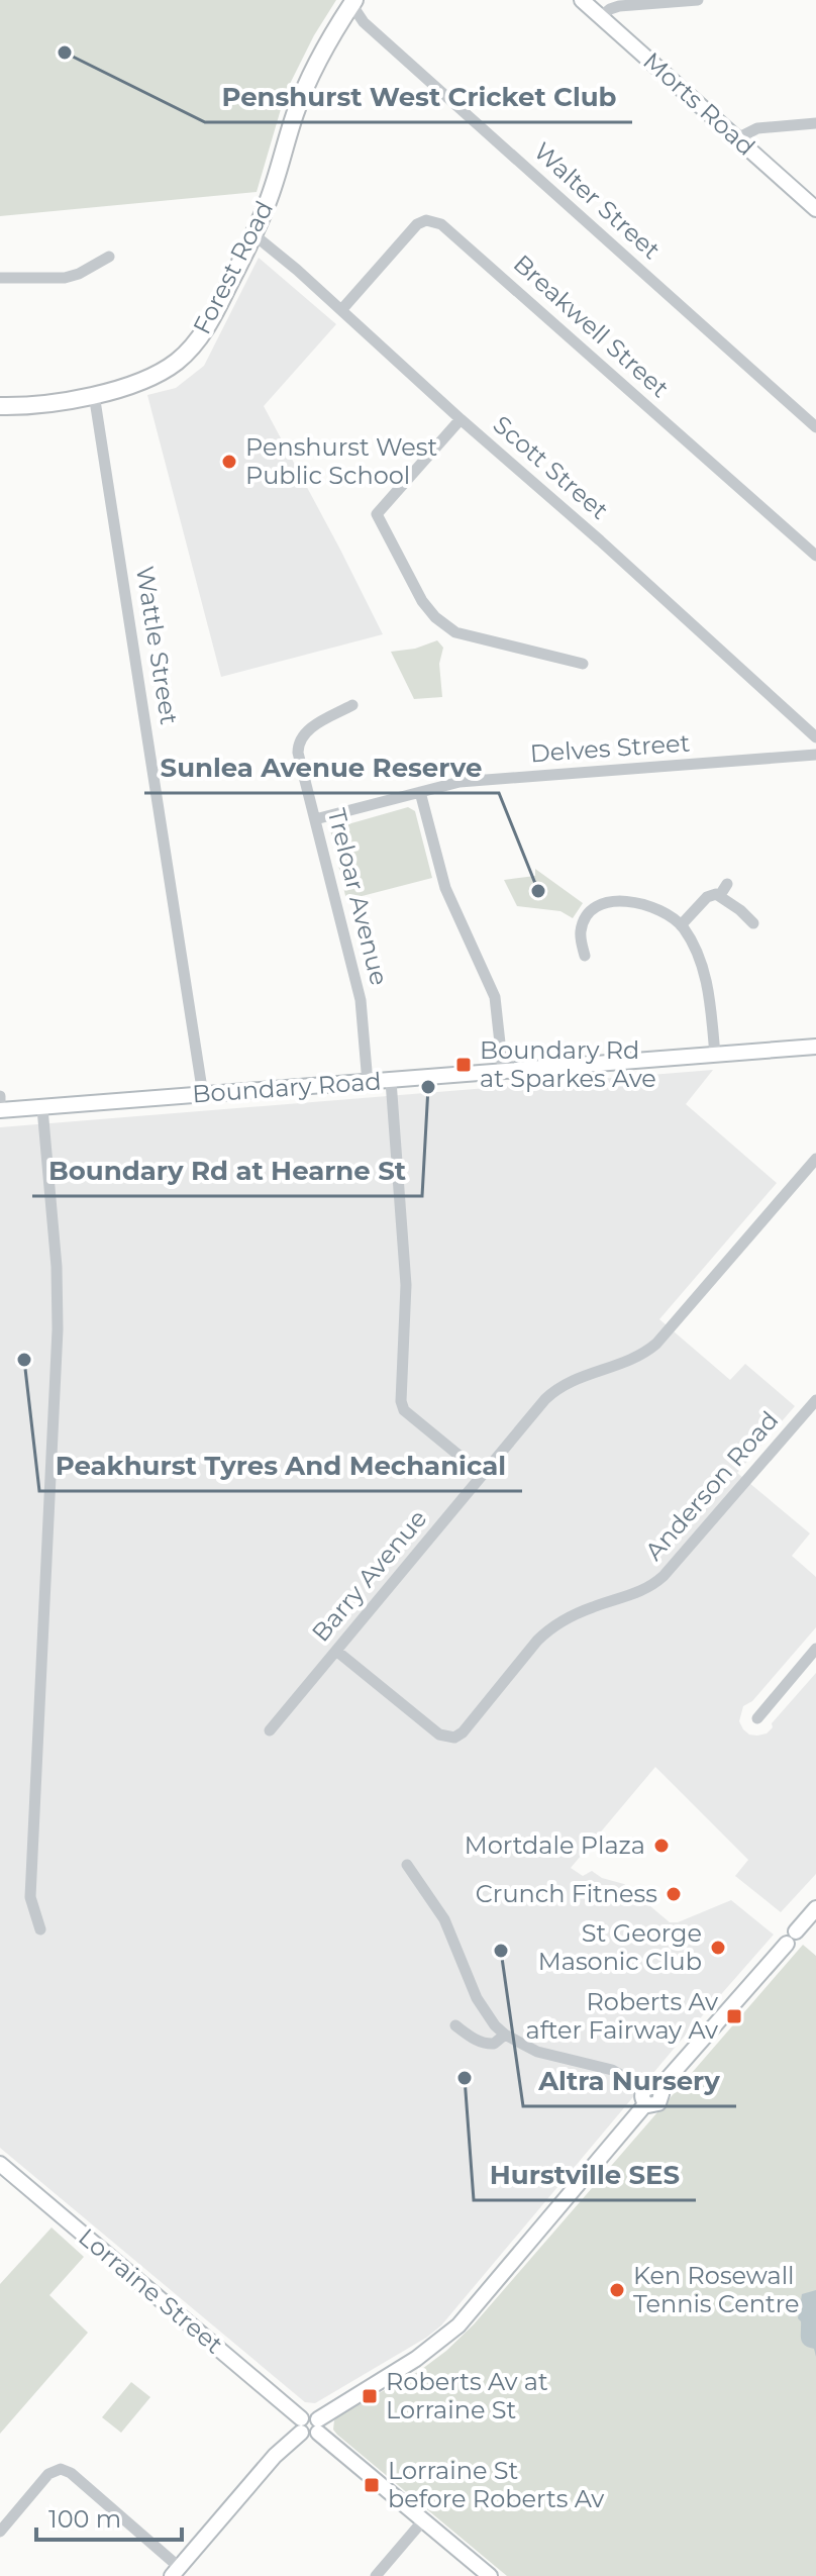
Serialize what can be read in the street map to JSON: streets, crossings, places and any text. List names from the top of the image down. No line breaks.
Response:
{"streets":{"main road":["Forest Road"],"street":["Morts Road","Walter Street","Breakwell Street","Scott Street","Wattle Street","Delves Street","Treloar Avenue","Boundary Road","Anderson Road","Barry Avenue","Lorraine Street"]},"crossings":[["Walter Street","Forest Road"],["Forest Road","Scott Street"],["Forest Road","Wattle Street"],["Breakwell Street","Scott Street"],["Wattle Street","Boundary Road"],["Delves Street","Treloar Avenue"],["Treloar Avenue","Boundary Road"],["Anderson Road","Barry Avenue"]],"places":{"other":["Penshurst West Cricket Club","Penshurst West Public School","Sunlea Avenue Reserve","Boundary Rd at Hearne St","Peakhurst Tyres And Mechanical","Mortdale Plaza","Crunch Fitness","St George Masonic Club","Altra Nursery","Hurstville SES","Ken Rosewall Tennis Centre"],"transit":["Boundary Rd at Sparkes Ave","Roberts Av after Fairway Av","Roberts Av at Lorraine St","Lorraine St before Roberts Av"]},"scale_bar":"100 m"}
